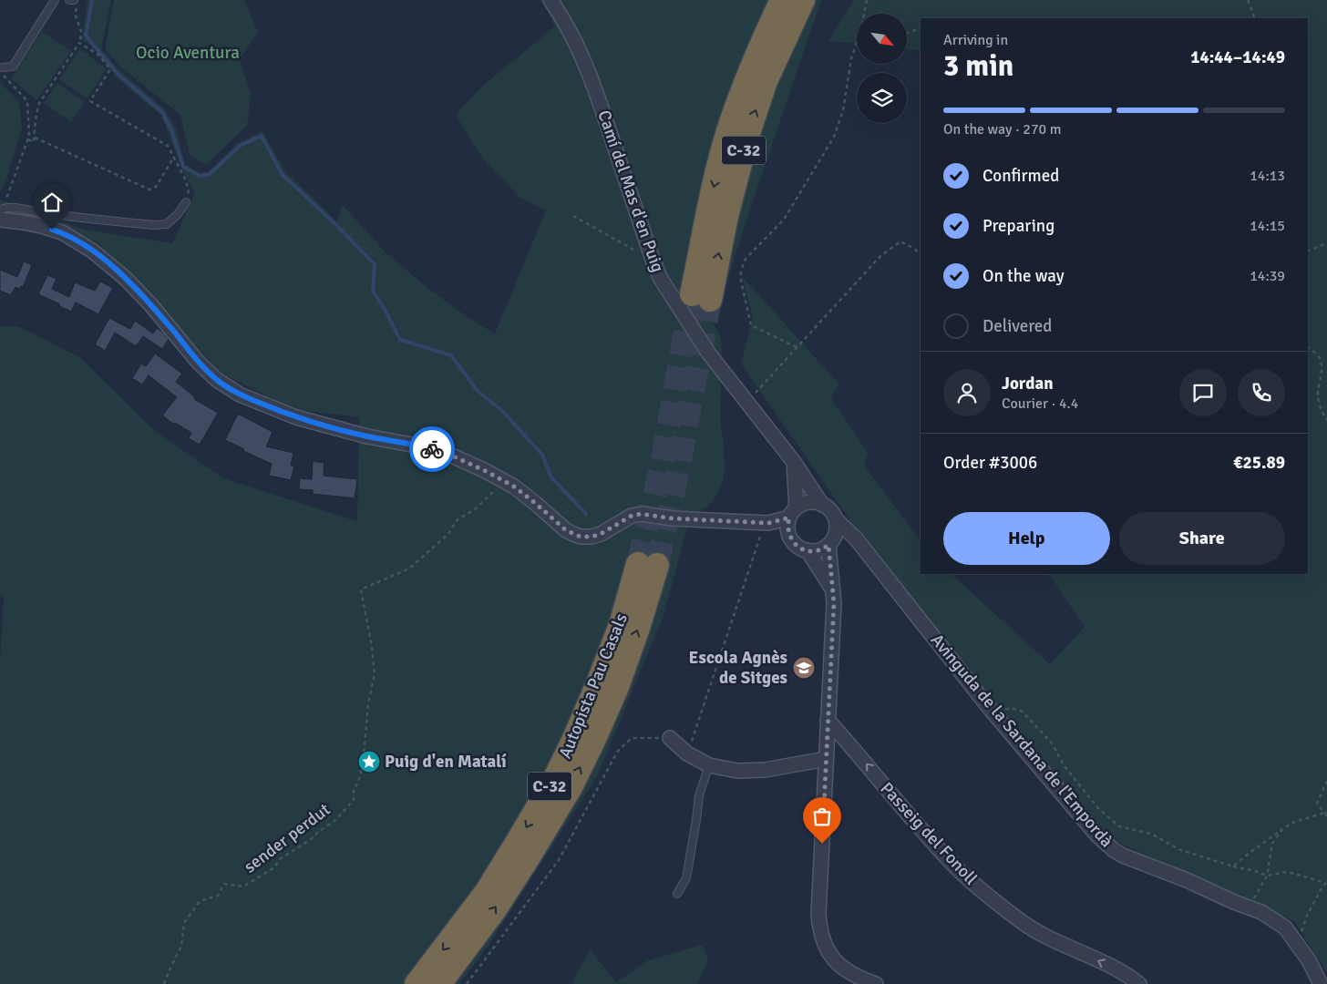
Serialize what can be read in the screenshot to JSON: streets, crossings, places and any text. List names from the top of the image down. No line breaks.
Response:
{"streets":{"highway":["C-32","Autopista Pau Casals"],"street":["Camí del Mas d'en Puig","Avinguda de la Sardana de l'Empordà","Passeig del Fonoll"],"path":["sender perdut"]},"crossings":[["Camí del Mas d'en Puig","Avinguda de la Sardana de l'Empordà"]],"one_way":["Passeig del Fonoll"],"parks":["Ocio Aventura"],"places":{"school or university":["Escola Agnès de Sitges"],"place":["Puig d'en Matalí"]},"north":"bottom right","page":{"heading":["3 min","Arriving in","14:44–14:49"],"panel":["Jordan","Courier · 4.4","Order #3006","€25.89"],"bar":"On the way · 270 m","list":[["Confirmed","14:13"],["Preparing","14:15"],["On the way","14:39"],"Delivered"],"buttons":["Help","Share"]}}
